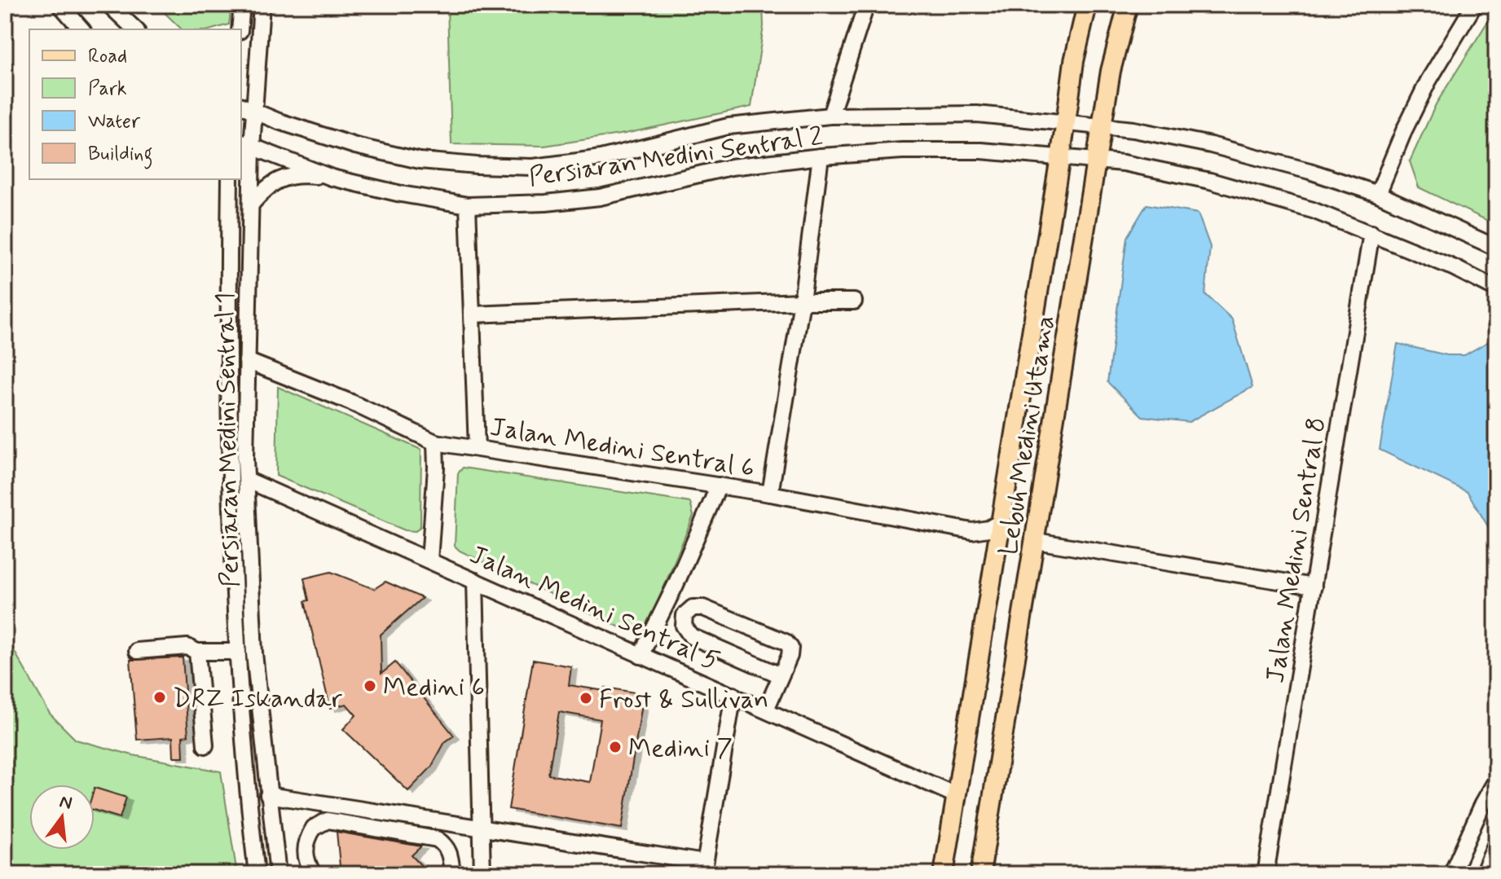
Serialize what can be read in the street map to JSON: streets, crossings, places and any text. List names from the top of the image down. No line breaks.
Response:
{"streets":{"main road":["Lebuh Medini Utama"],"street":["Persiaran Medini Sentral 2","Persiaran Medini Sentral 1","Jalan Medini Sentral 6","Jalan Medini Sentral 8","Jalan Medini Sentral 5"]},"crossings":[["Persiaran Medini Sentral 2","Lebuh Medini Utama"],["Persiaran Medini Sentral 2","Persiaran Medini Sentral 1"],["Persiaran Medini Sentral 2","Jalan Medini Sentral 8"],["Lebuh Medini Utama","Jalan Medini Sentral 6"],["Lebuh Medini Utama","Jalan Medini Sentral 5"],["Persiaran Medini Sentral 1","Jalan Medini Sentral 6"],["Persiaran Medini Sentral 1","Jalan Medini Sentral 5"]],"places":["Medini 6","DRZ Iskandar","Frost & Sullivan","Medini 7"],"legend":["Road","Park","Water","Building"],"north":"top"}
